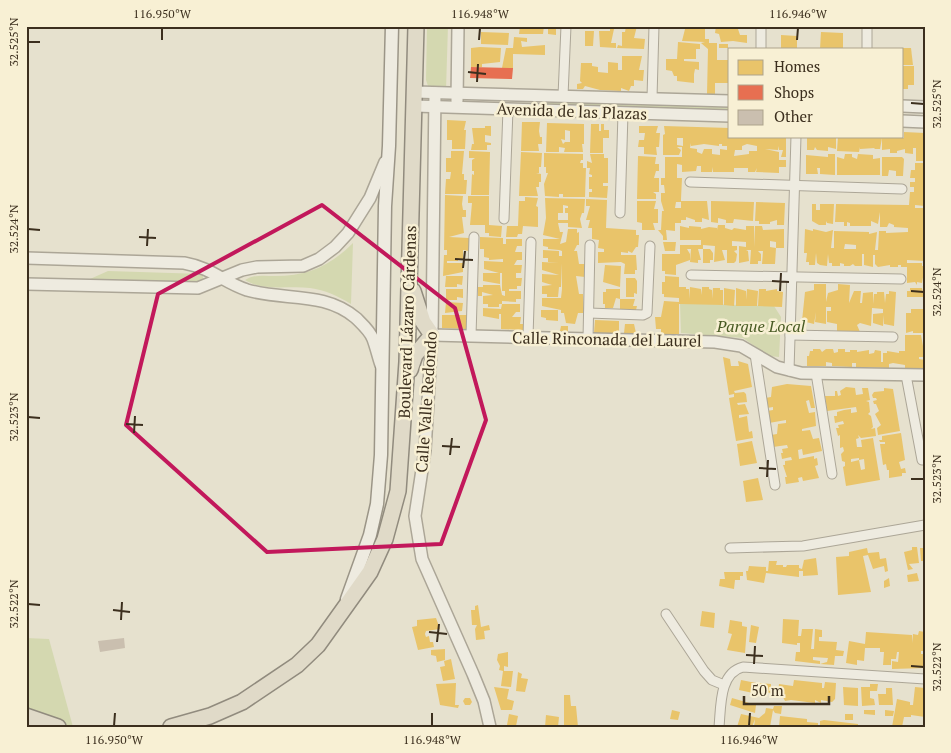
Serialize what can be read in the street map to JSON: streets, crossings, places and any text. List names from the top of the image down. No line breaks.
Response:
{"streets":{"highway":["Boulevard Lázaro Cárdenas"],"street":["Avenida de las Plazas","Calle Rinconada del Laurel","Calle Valle Redondo"]},"crossings":[["Avenida de las Plazas","Boulevard Lázaro Cárdenas"],["Avenida de las Plazas","Calle Valle Redondo"],["Calle Rinconada del Laurel","Calle Valle Redondo"]],"parks":["Parque Local"],"legend":["Homes","Shops","Other"],"scale_bar":"50 m","coordinates":["116.950°W","116.948°W","116.946°W","32.525°N","32.524°N","32.523°N","32.522°N"]}
